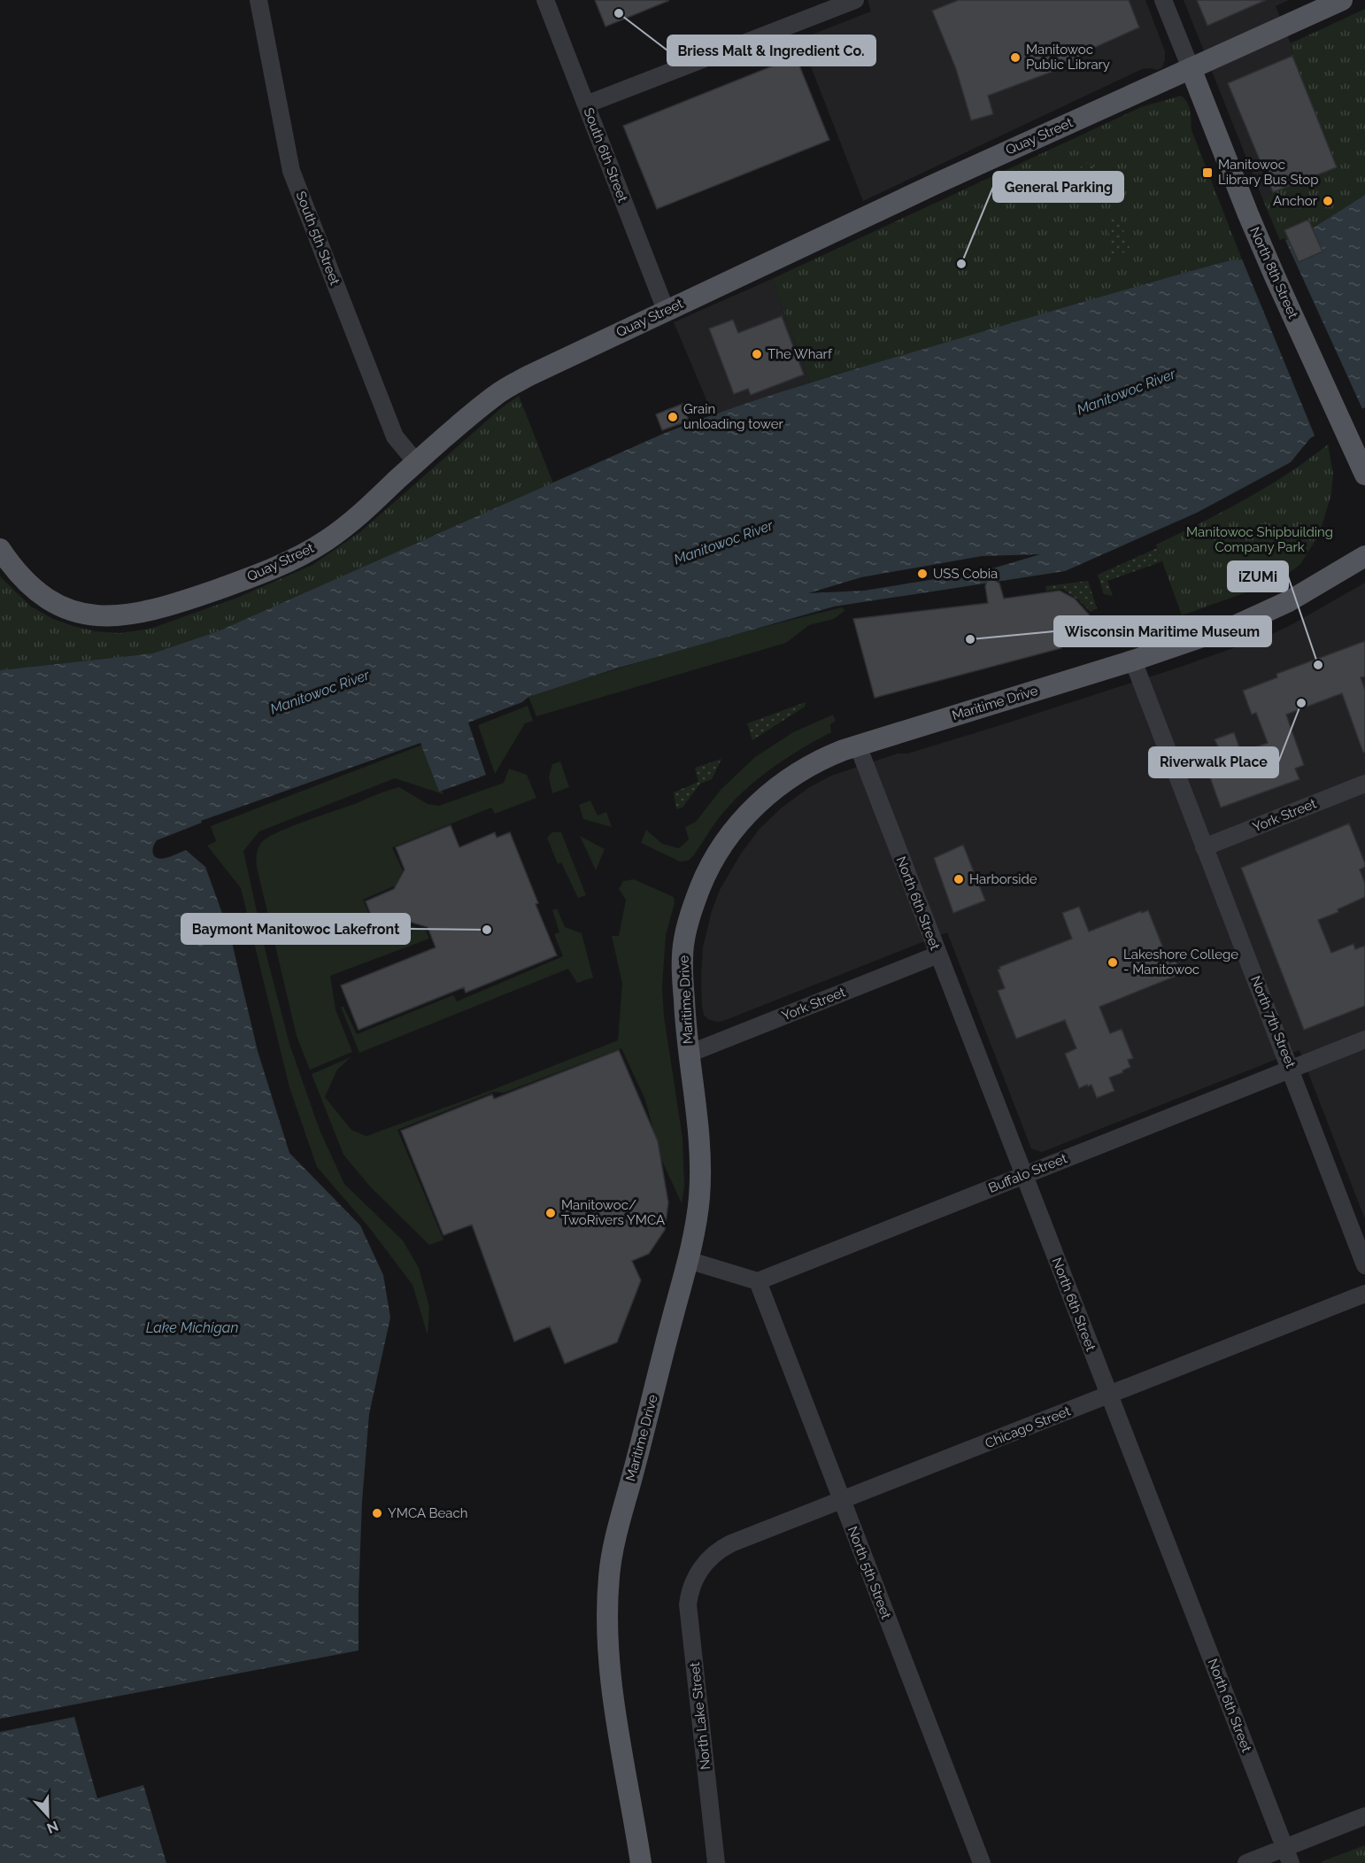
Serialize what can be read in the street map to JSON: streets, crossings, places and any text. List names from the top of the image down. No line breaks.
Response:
{"streets":{"main road":["Quay Street","North 8th Street","Maritime Drive"],"street":["South 6th Street","South 5th Street","York Street","North 6th Street","North 7th Street","Buffalo Street","Chicago Street","North 5th Street","North Lake Street"]},"crossings":[["Quay Street","South 6th Street"],["Quay Street","South 5th Street"],["Quay Street","North 8th Street"],["Maritime Drive","York Street"],["Maritime Drive","North 6th Street"],["Maritime Drive","North 7th Street"],["York Street","North 6th Street"],["York Street","North 7th Street"],["North 6th Street","Buffalo Street"],["North 6th Street","Chicago Street"],["North 7th Street","Buffalo Street"],["Buffalo Street","North 5th Street"],["Chicago Street","North 5th Street"],["Chicago Street","North Lake Street"]],"water":["Manitowoc River","Lake Michigan"],"parks":["Manitowoc Shipbuilding Company Park"],"places":{"other":["Briess Malt & Ingredient Co.","Manitowoc Public Library","Anchor","General Parking","The Wharf","Grain unloading tower","USS Cobia","Wisconsin Maritime Museum","iZUMi","Riverwalk Place","Harborside","Baymont Manitowoc Lakefront","Lakeshore College - Manitowoc","Manitowoc/ TwoRivers YMCA","YMCA Beach"],"transit":["Manitowoc Library Bus Stop"]},"north":"bottom"}
